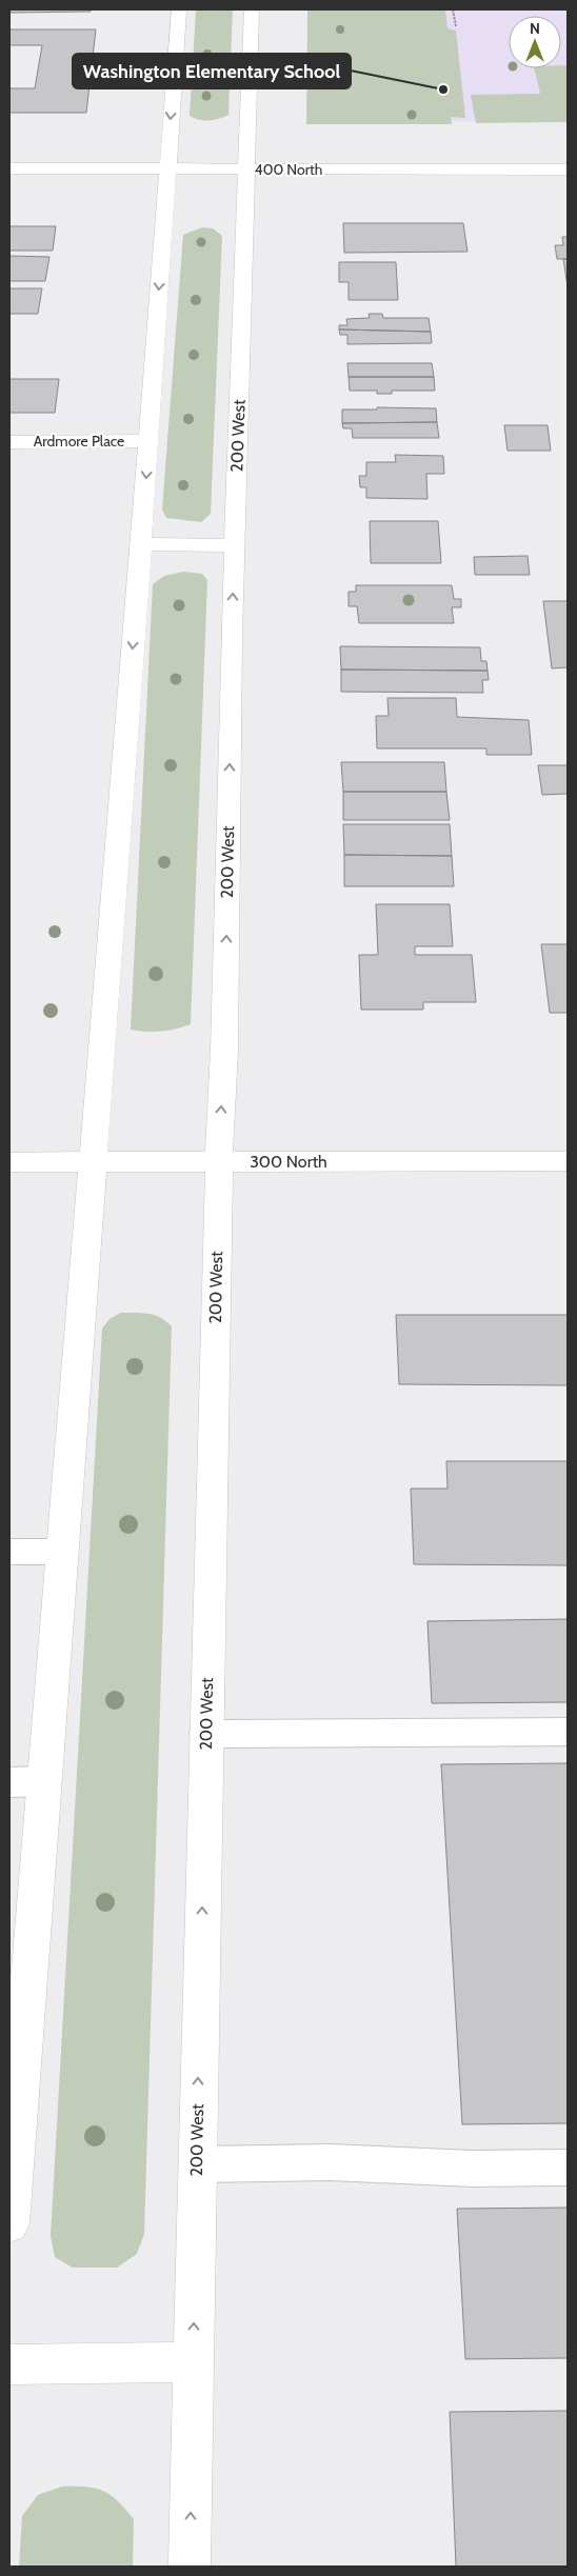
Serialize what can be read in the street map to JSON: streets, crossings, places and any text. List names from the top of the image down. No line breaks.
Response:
{"streets":{"street":["400 North","200 West","Ardmore Place","300 North"]},"crossings":[["400 North","200 West"],["200 West","300 North"]],"places":["Washington Elementary School"],"north":"top"}
